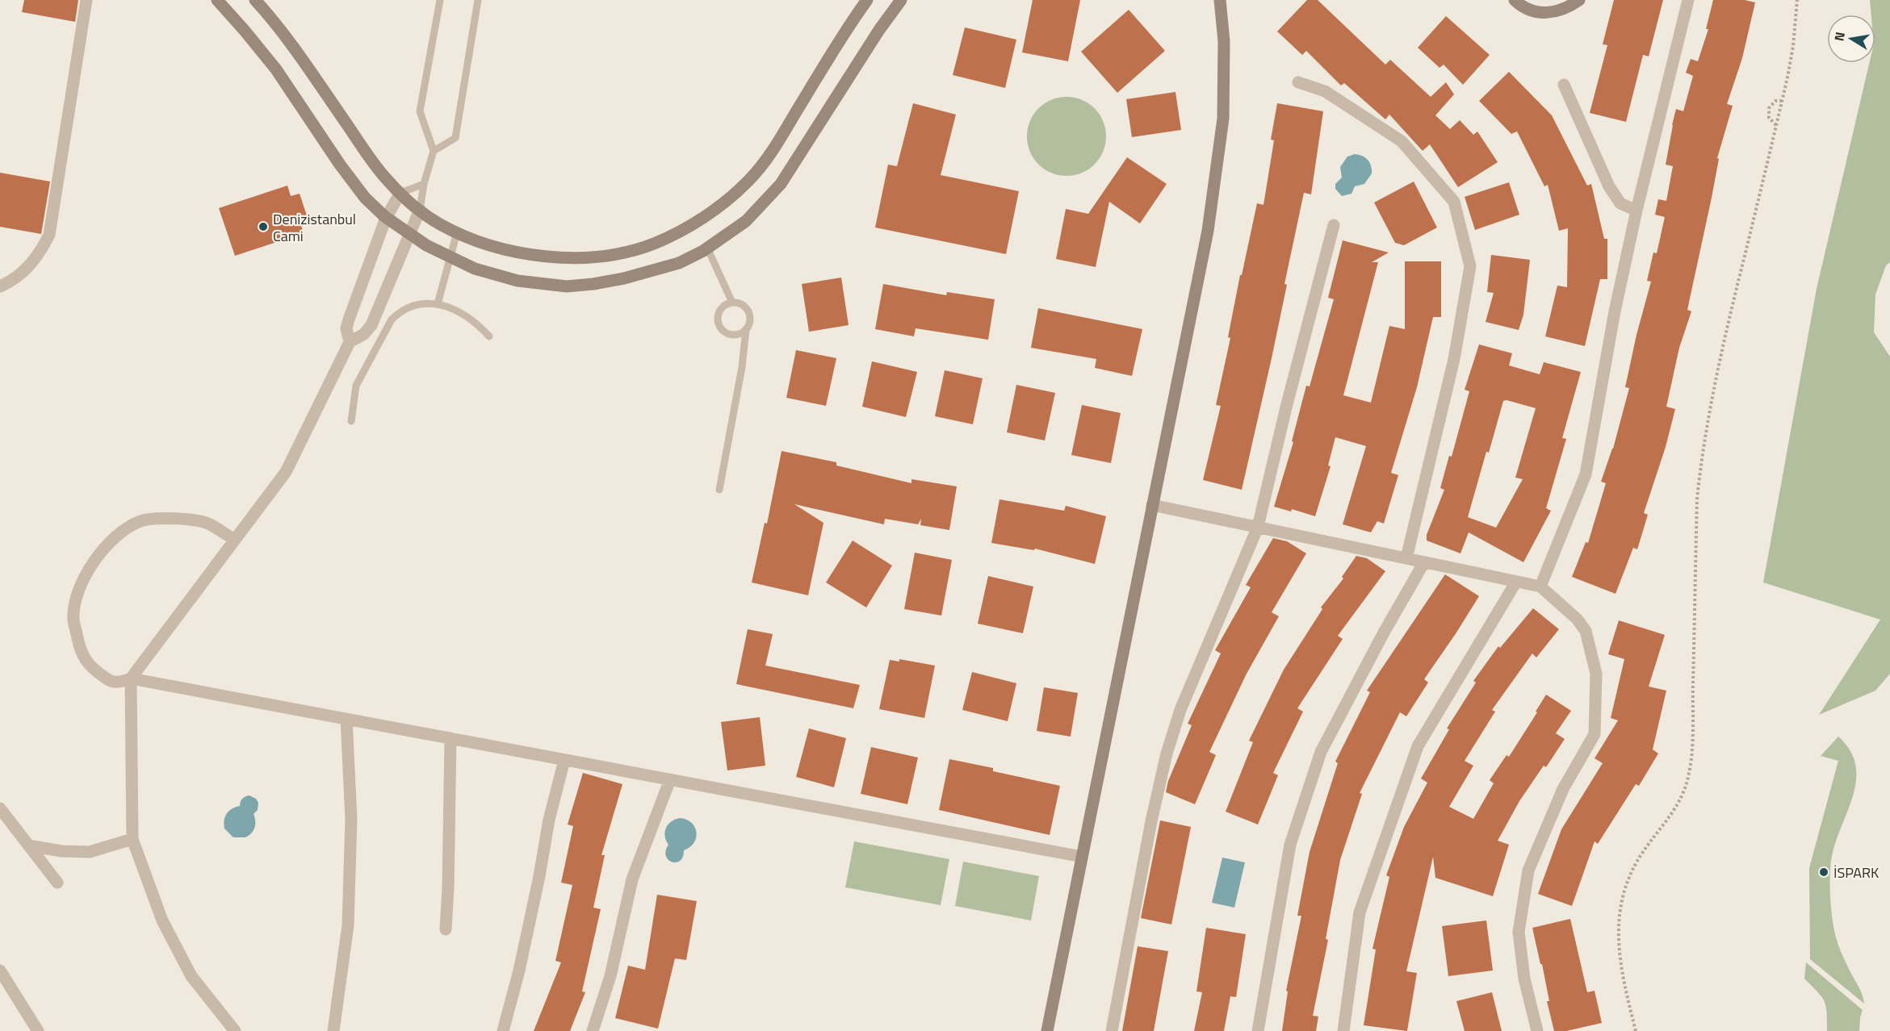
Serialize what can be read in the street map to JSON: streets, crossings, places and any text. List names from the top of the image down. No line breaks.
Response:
{"places":["Denizistanbul Cami","İSPARK"],"north":"left"}
